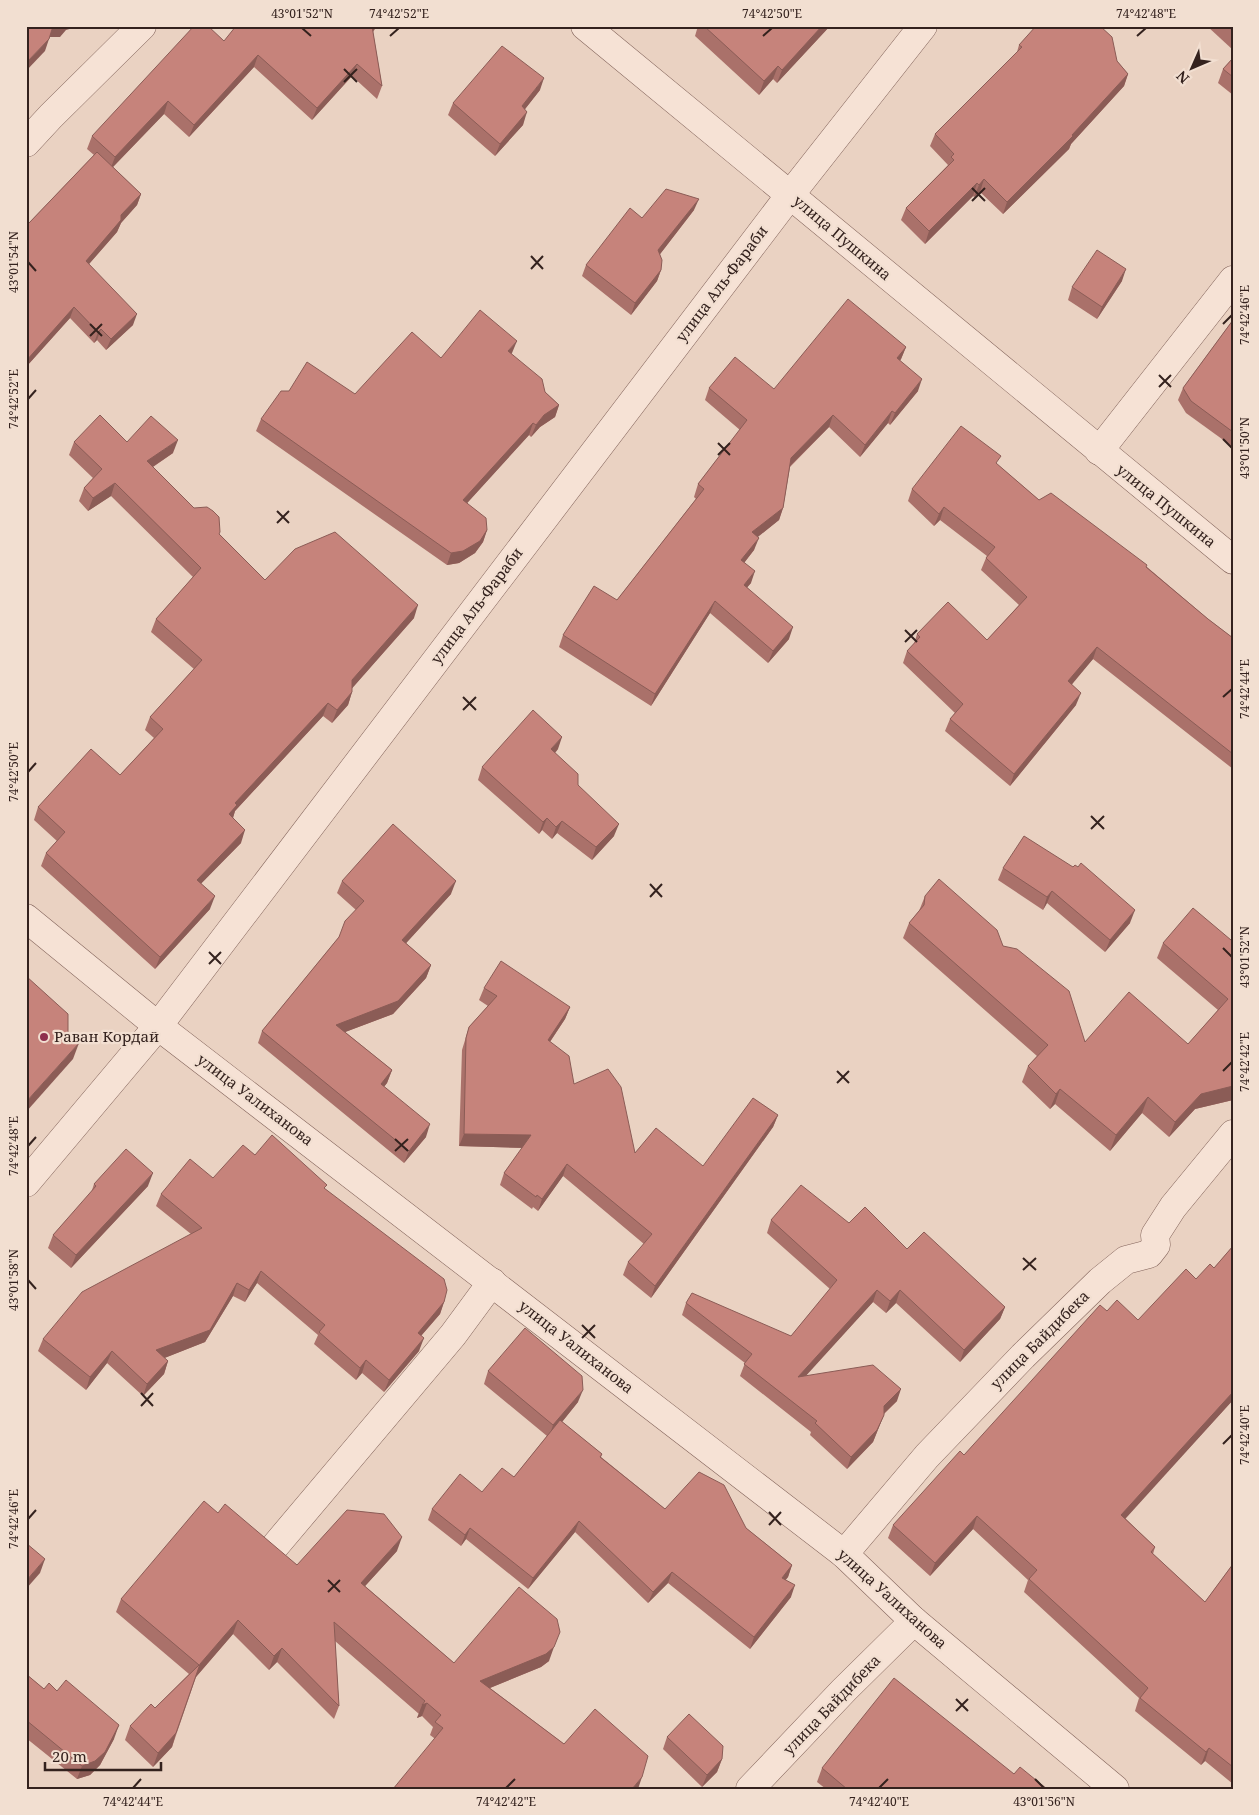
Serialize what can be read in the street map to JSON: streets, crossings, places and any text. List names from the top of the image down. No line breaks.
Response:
{"streets":{"street":["улица Пушкина","улица Аль-Фараби","улица Уалиханова","улица Байдибека"]},"crossings":[["улица Пушкина","улица Аль-Фараби"],["улица Аль-Фараби","улица Уалиханова"],["улица Уалиханова","улица Байдибека"]],"places":["Раван Кордай"],"scale_bar":"20 m","north":"bottom left","coordinates":["43°01'52\"N","74°42'52\"E","74°42'50\"E","74°42'48\"E","43°01'54\"N","74°42'46\"E","43°01'50\"N","74°42'44\"E","74°42'42\"E","43°01'58\"N","74°42'40\"E","43°01'56\"N"]}
